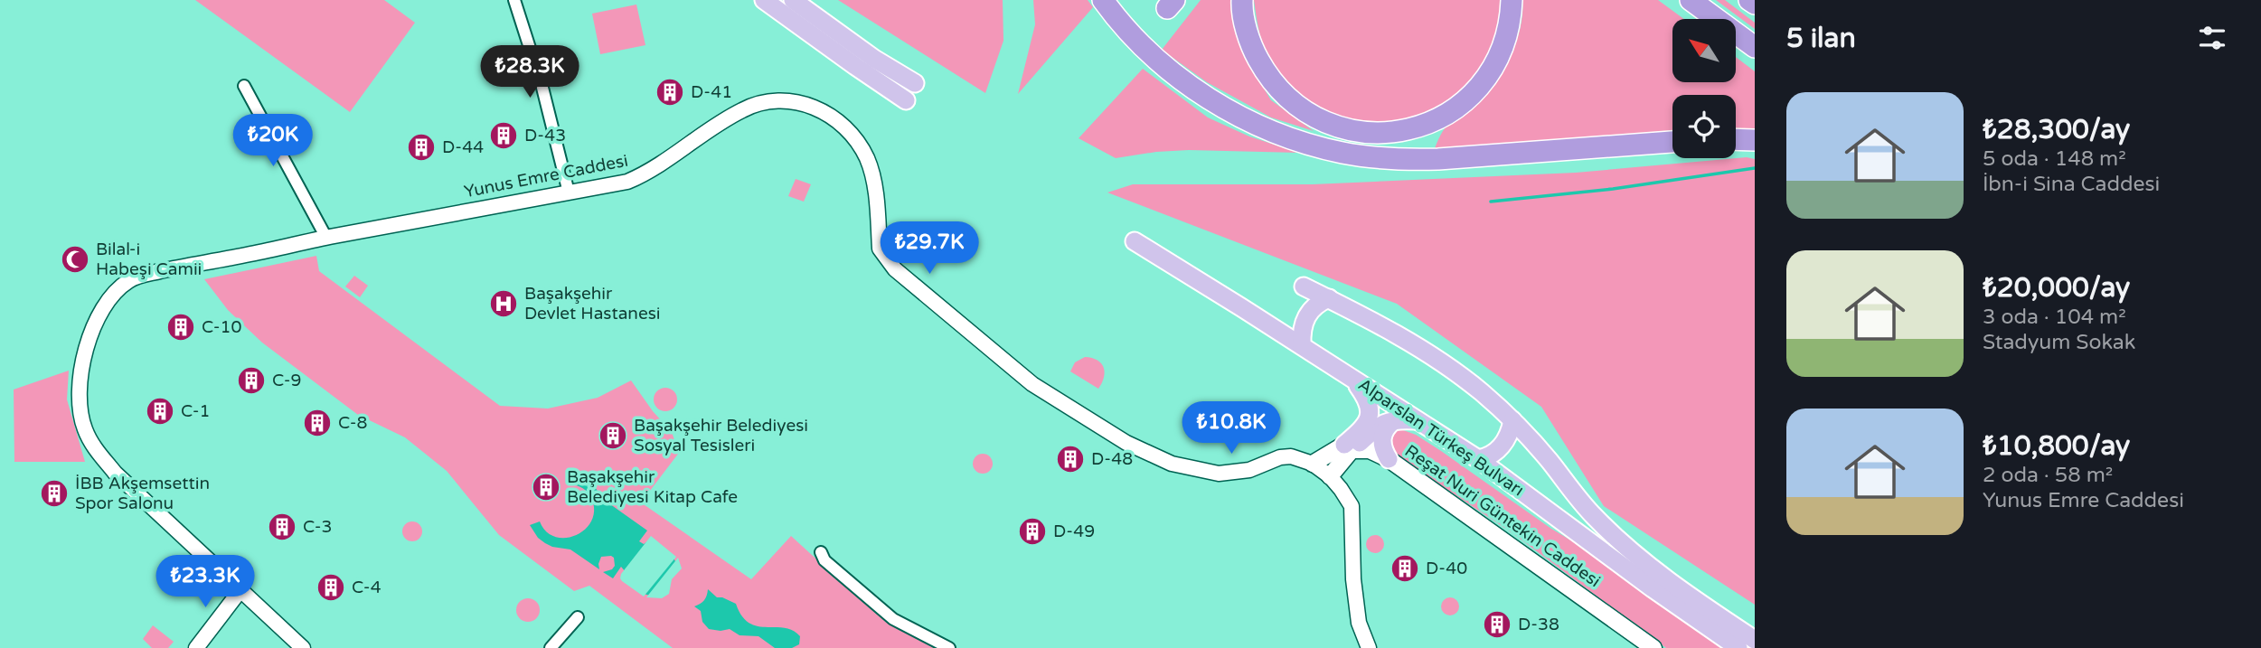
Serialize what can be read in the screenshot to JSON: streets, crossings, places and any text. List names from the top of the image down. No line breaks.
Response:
{"streets":{"main road":["Alparslan Türkeş Bulvarı","Reşat Nuri Güntekin Caddesi"],"street":["Yunus Emre Caddesi"]},"places":{"building":["D-41","D-43","D-44","C-10","C-9","C-1","C-8","Başakşehir Belediyesi Sosyal Tesisleri","D-48","Başakşehir Belediyesi Kitap Cafe","İBB Akşemsettin Spor Salonu","C-3","D-49","D-40","C-4","D-38"],"mosque":["Bilal-i Habeşi Camii"],"hospital":["Başakşehir Devlet Hastanesi"]},"north":"top left","page":{"heading":"5 ilan","price":["₺28.3K","₺20K","₺29.7K","₺10.8K","₺23.3K"],"list":[{"name":"₺28,300/ay","note":"5 oda · 148 m² · İbn-i Sina Caddesi"},{"name":"₺20,000/ay","note":"3 oda · 104 m² · Stadyum Sokak"},{"name":"₺10,800/ay","note":"2 oda · 58 m² · Yunus Emre Caddesi"}]}}
